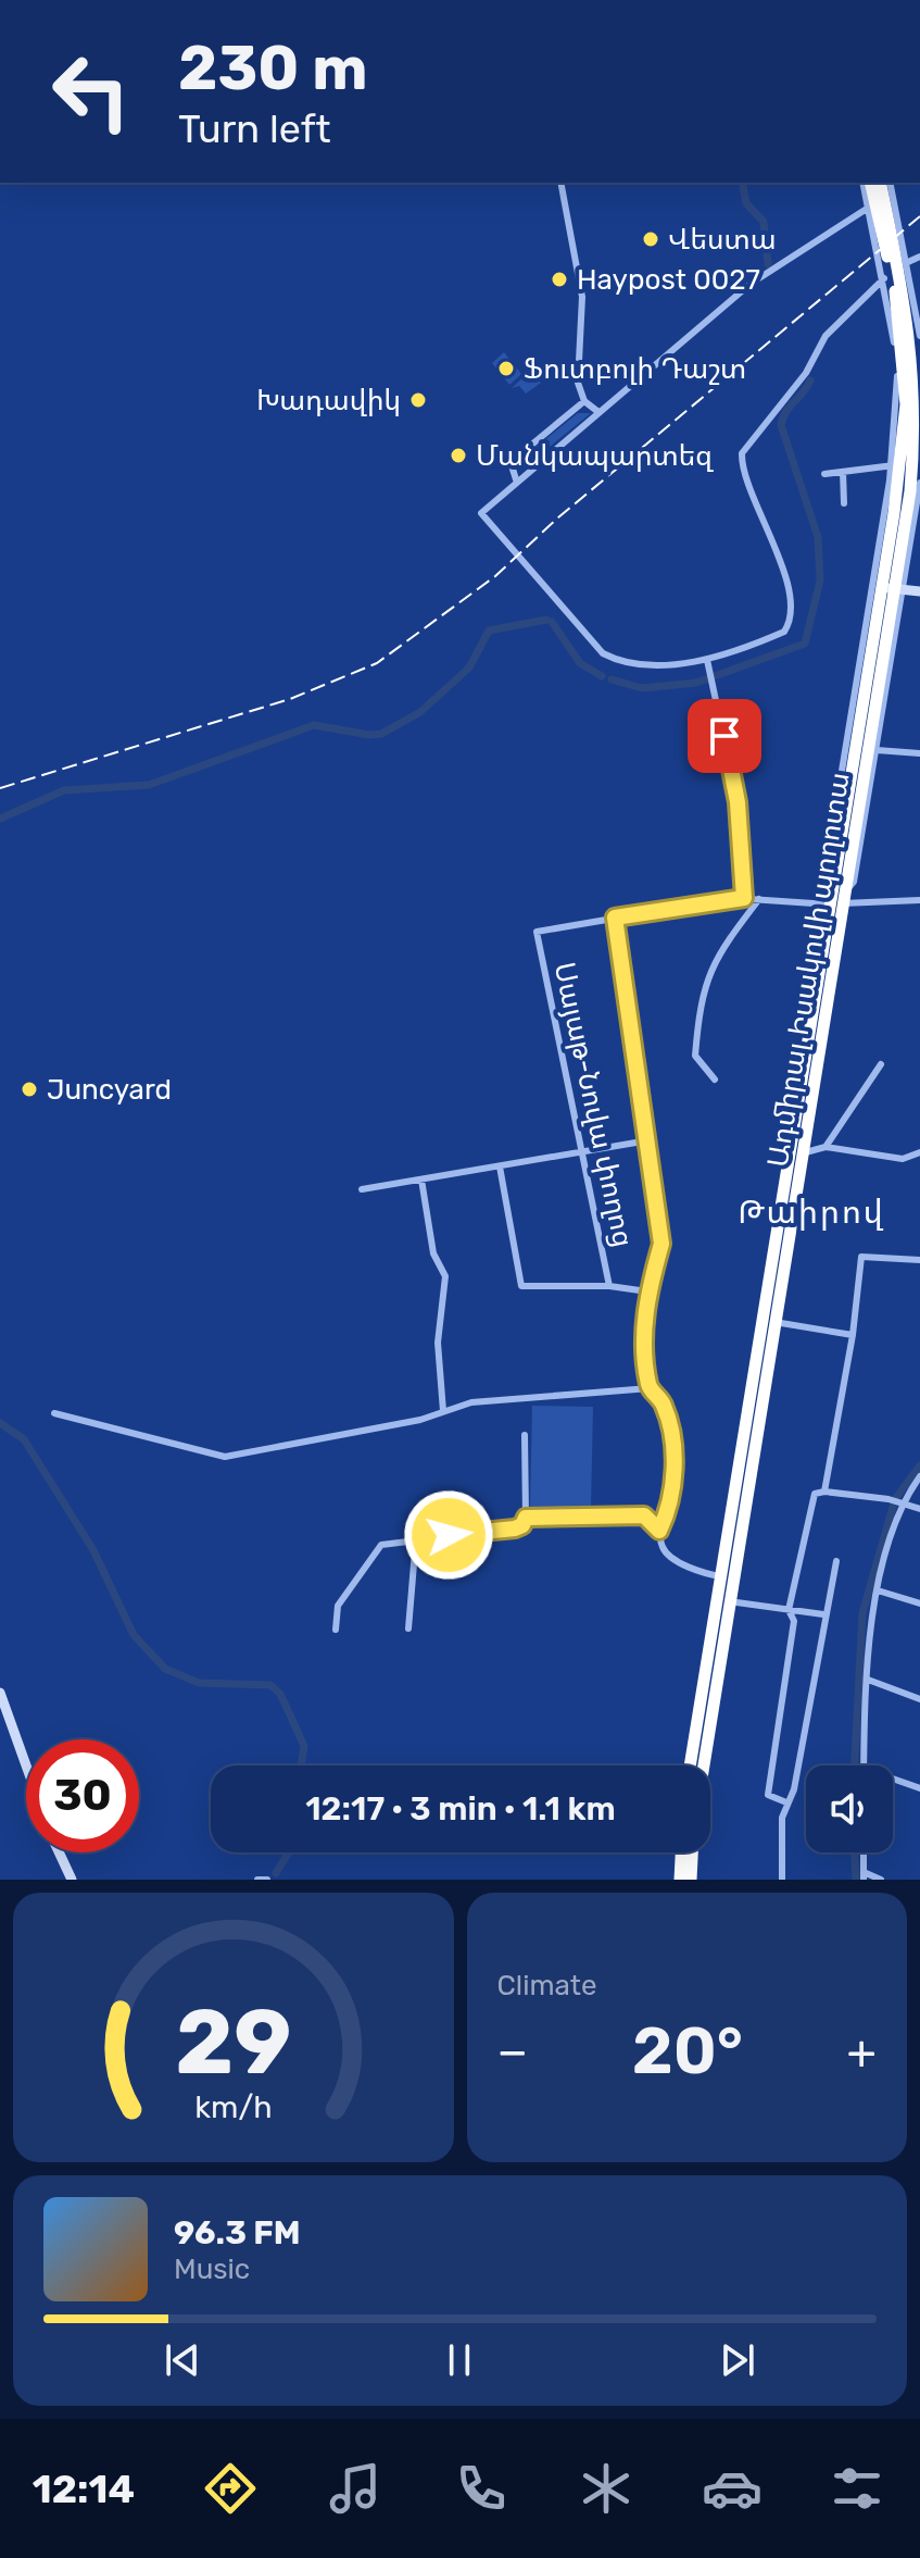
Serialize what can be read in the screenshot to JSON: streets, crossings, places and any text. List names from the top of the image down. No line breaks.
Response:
{"streets":{"highway":["Ադմիրալ Իսակովի պողոտա"],"street":["Սայաթ-Նովա փողոց"]},"districts":["Թաիրով"],"places":["Վեստա","Haypost 0027","Ֆուտբոլի Դաշտ","Խադավիկ","Մանկապարտեզ","Juncyard"],"page":{"turn":["230 m","Turn left"],"limit":"30","trip":"12:17 · 3 min · 1.1 km","tile":"Climate","heat":["−","20°","+"],"song":["96.3 FM","Music"],"tabs":"12:14","gauge":["29","km/h"]}}
